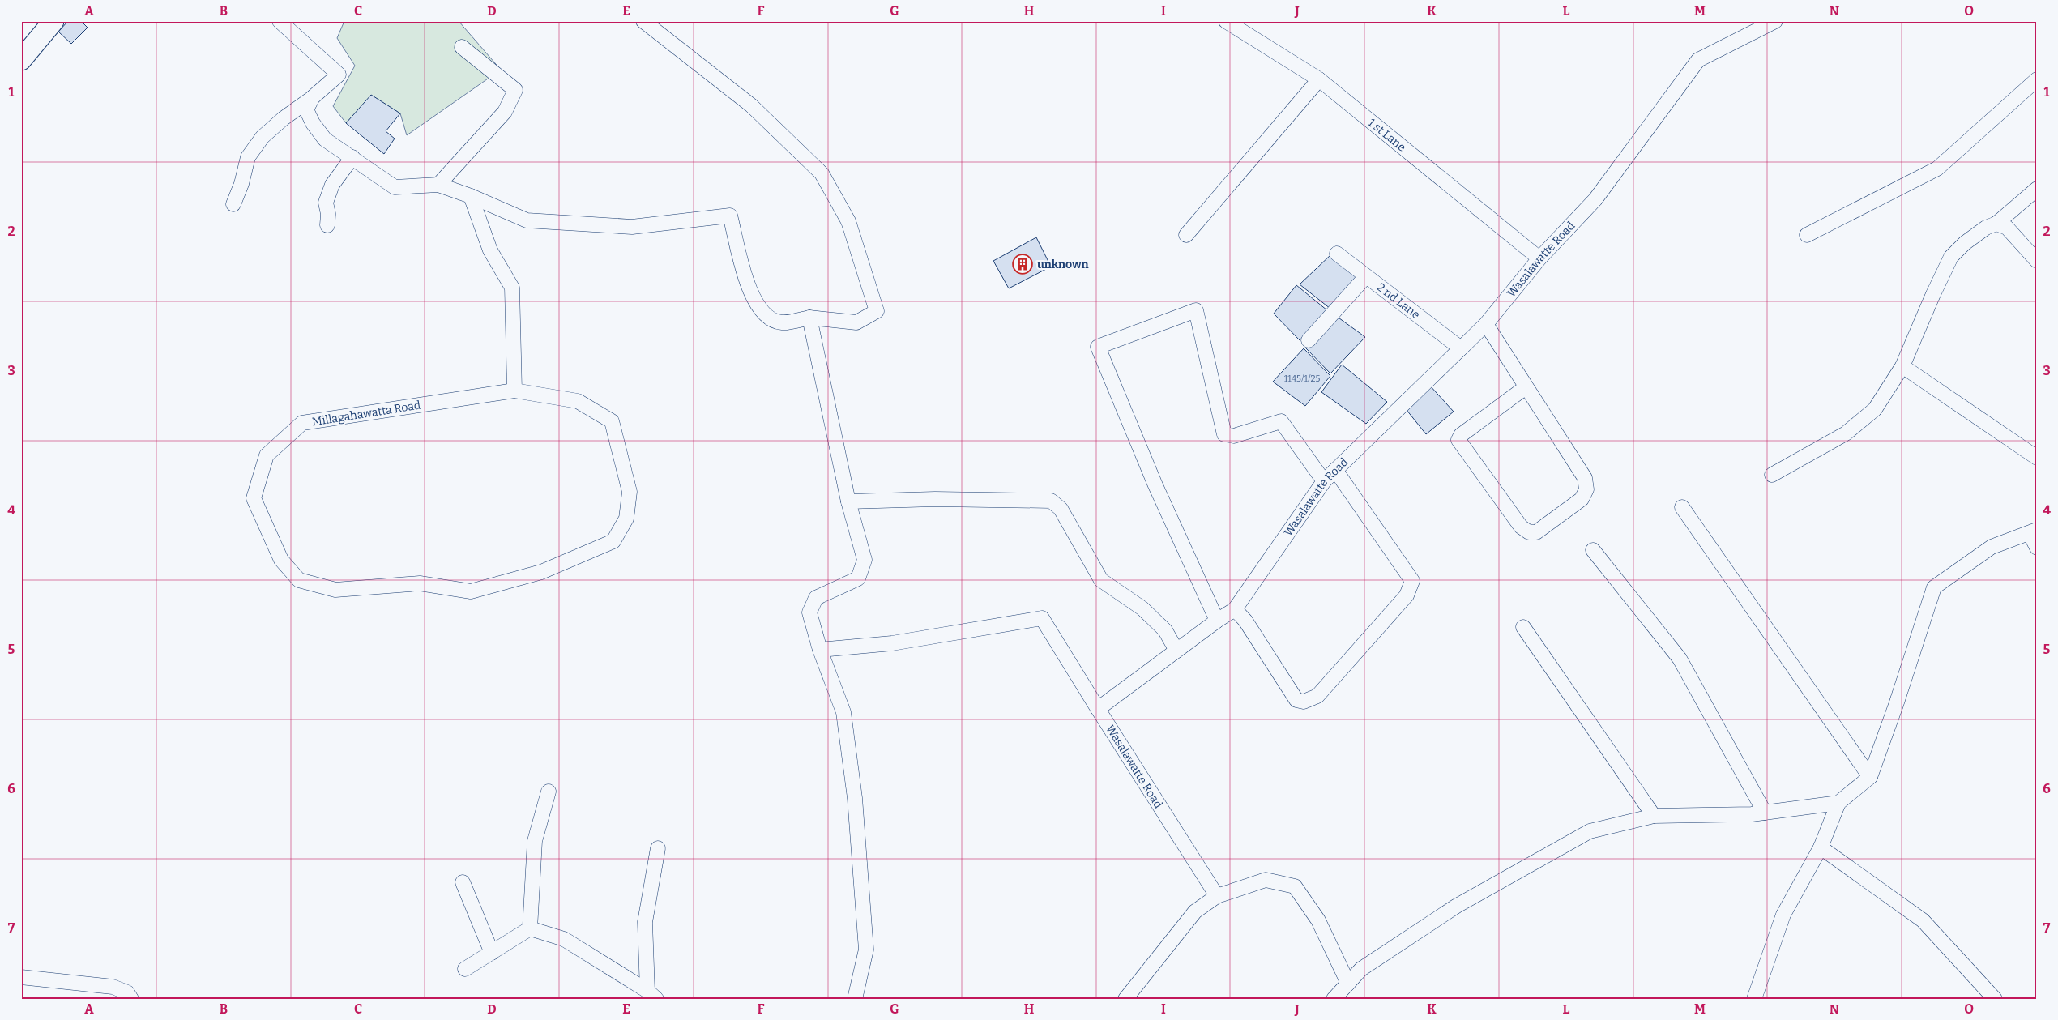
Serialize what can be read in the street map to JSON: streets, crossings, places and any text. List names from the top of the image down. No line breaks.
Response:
{"streets":{"street":["1 st Lane","Wasalawatte Road","2 nd Lane","Millagahawatta Road"]},"crossings":[["1 st Lane","Wasalawatte Road"],["Wasalawatte Road","2 nd Lane"]],"places":{"building":["unknown"]},"house_numbers":["1145/1/25"],"grid":{"columns":["A","B","C","D","E","F","G","H","I","J","K","L","M","N","O"],"rows":["1","2","3","4","5","6","7"]}}
